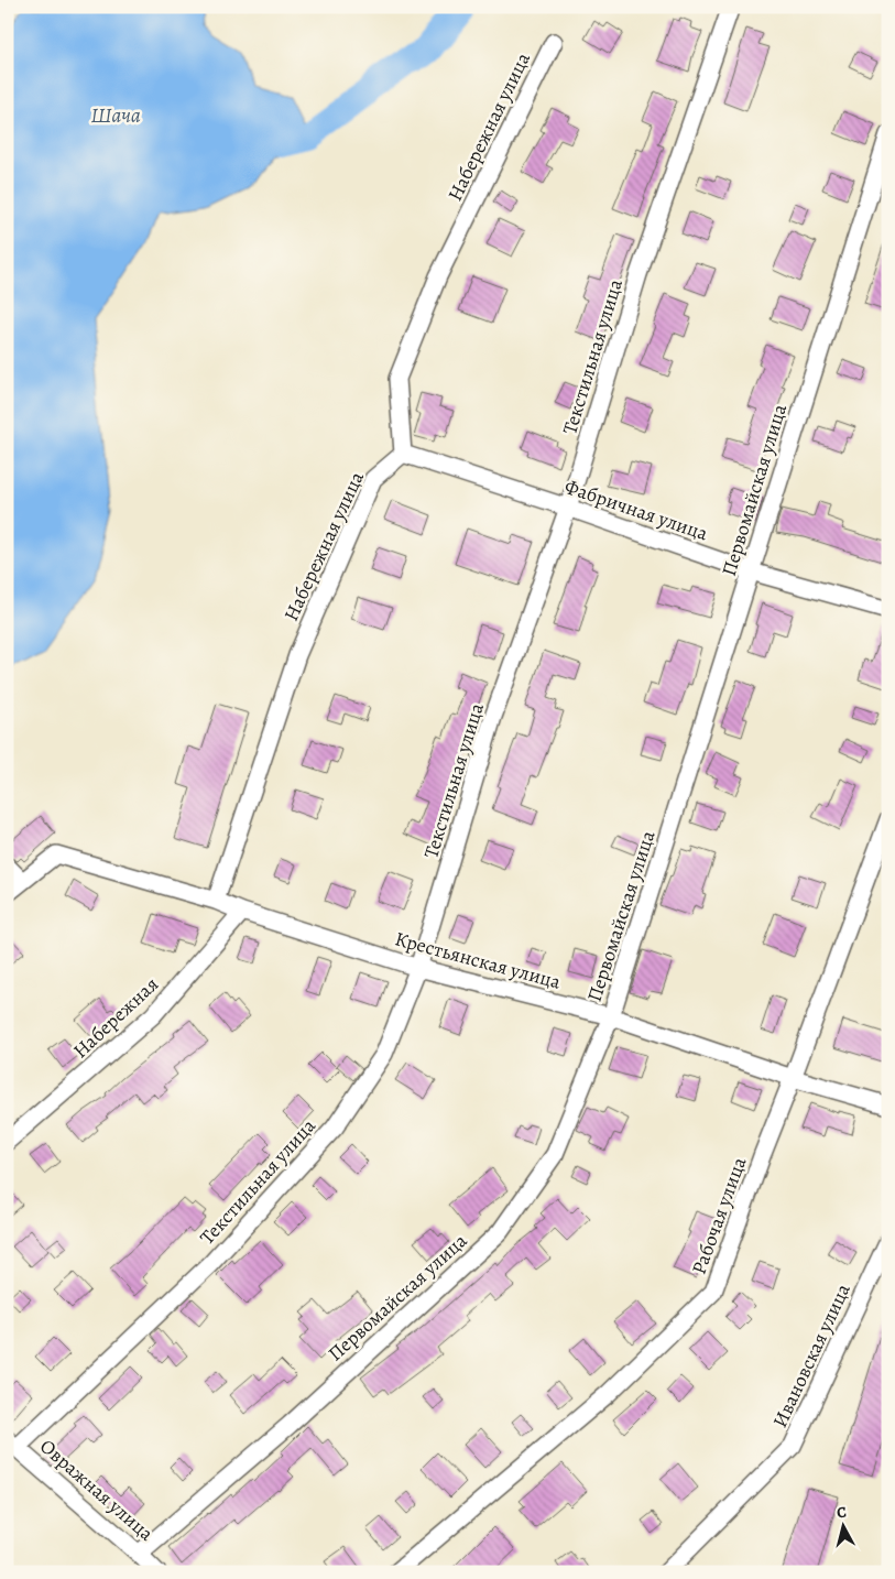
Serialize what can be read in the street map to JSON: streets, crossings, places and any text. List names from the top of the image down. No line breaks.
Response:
{"streets":{"street":["Набережная улица","Текстильная улица","Первомайская улица","Фабричная улица","Крестьянская улица","Набережная","Рабочая улица","Ивановская улица","Овражная улица"]},"crossings":[["Набережная улица","Фабричная улица"],["Набережная улица","Крестьянская улица"],["Текстильная улица","Фабричная улица"],["Текстильная улица","Крестьянская улица"],["Текстильная улица","Овражная улица"],["Первомайская улица","Фабричная улица"],["Первомайская улица","Крестьянская улица"],["Первомайская улица","Овражная улица"],["Крестьянская улица","Набережная"],["Крестьянская улица","Рабочая улица"]],"water":["Шача"],"north":"top"}
